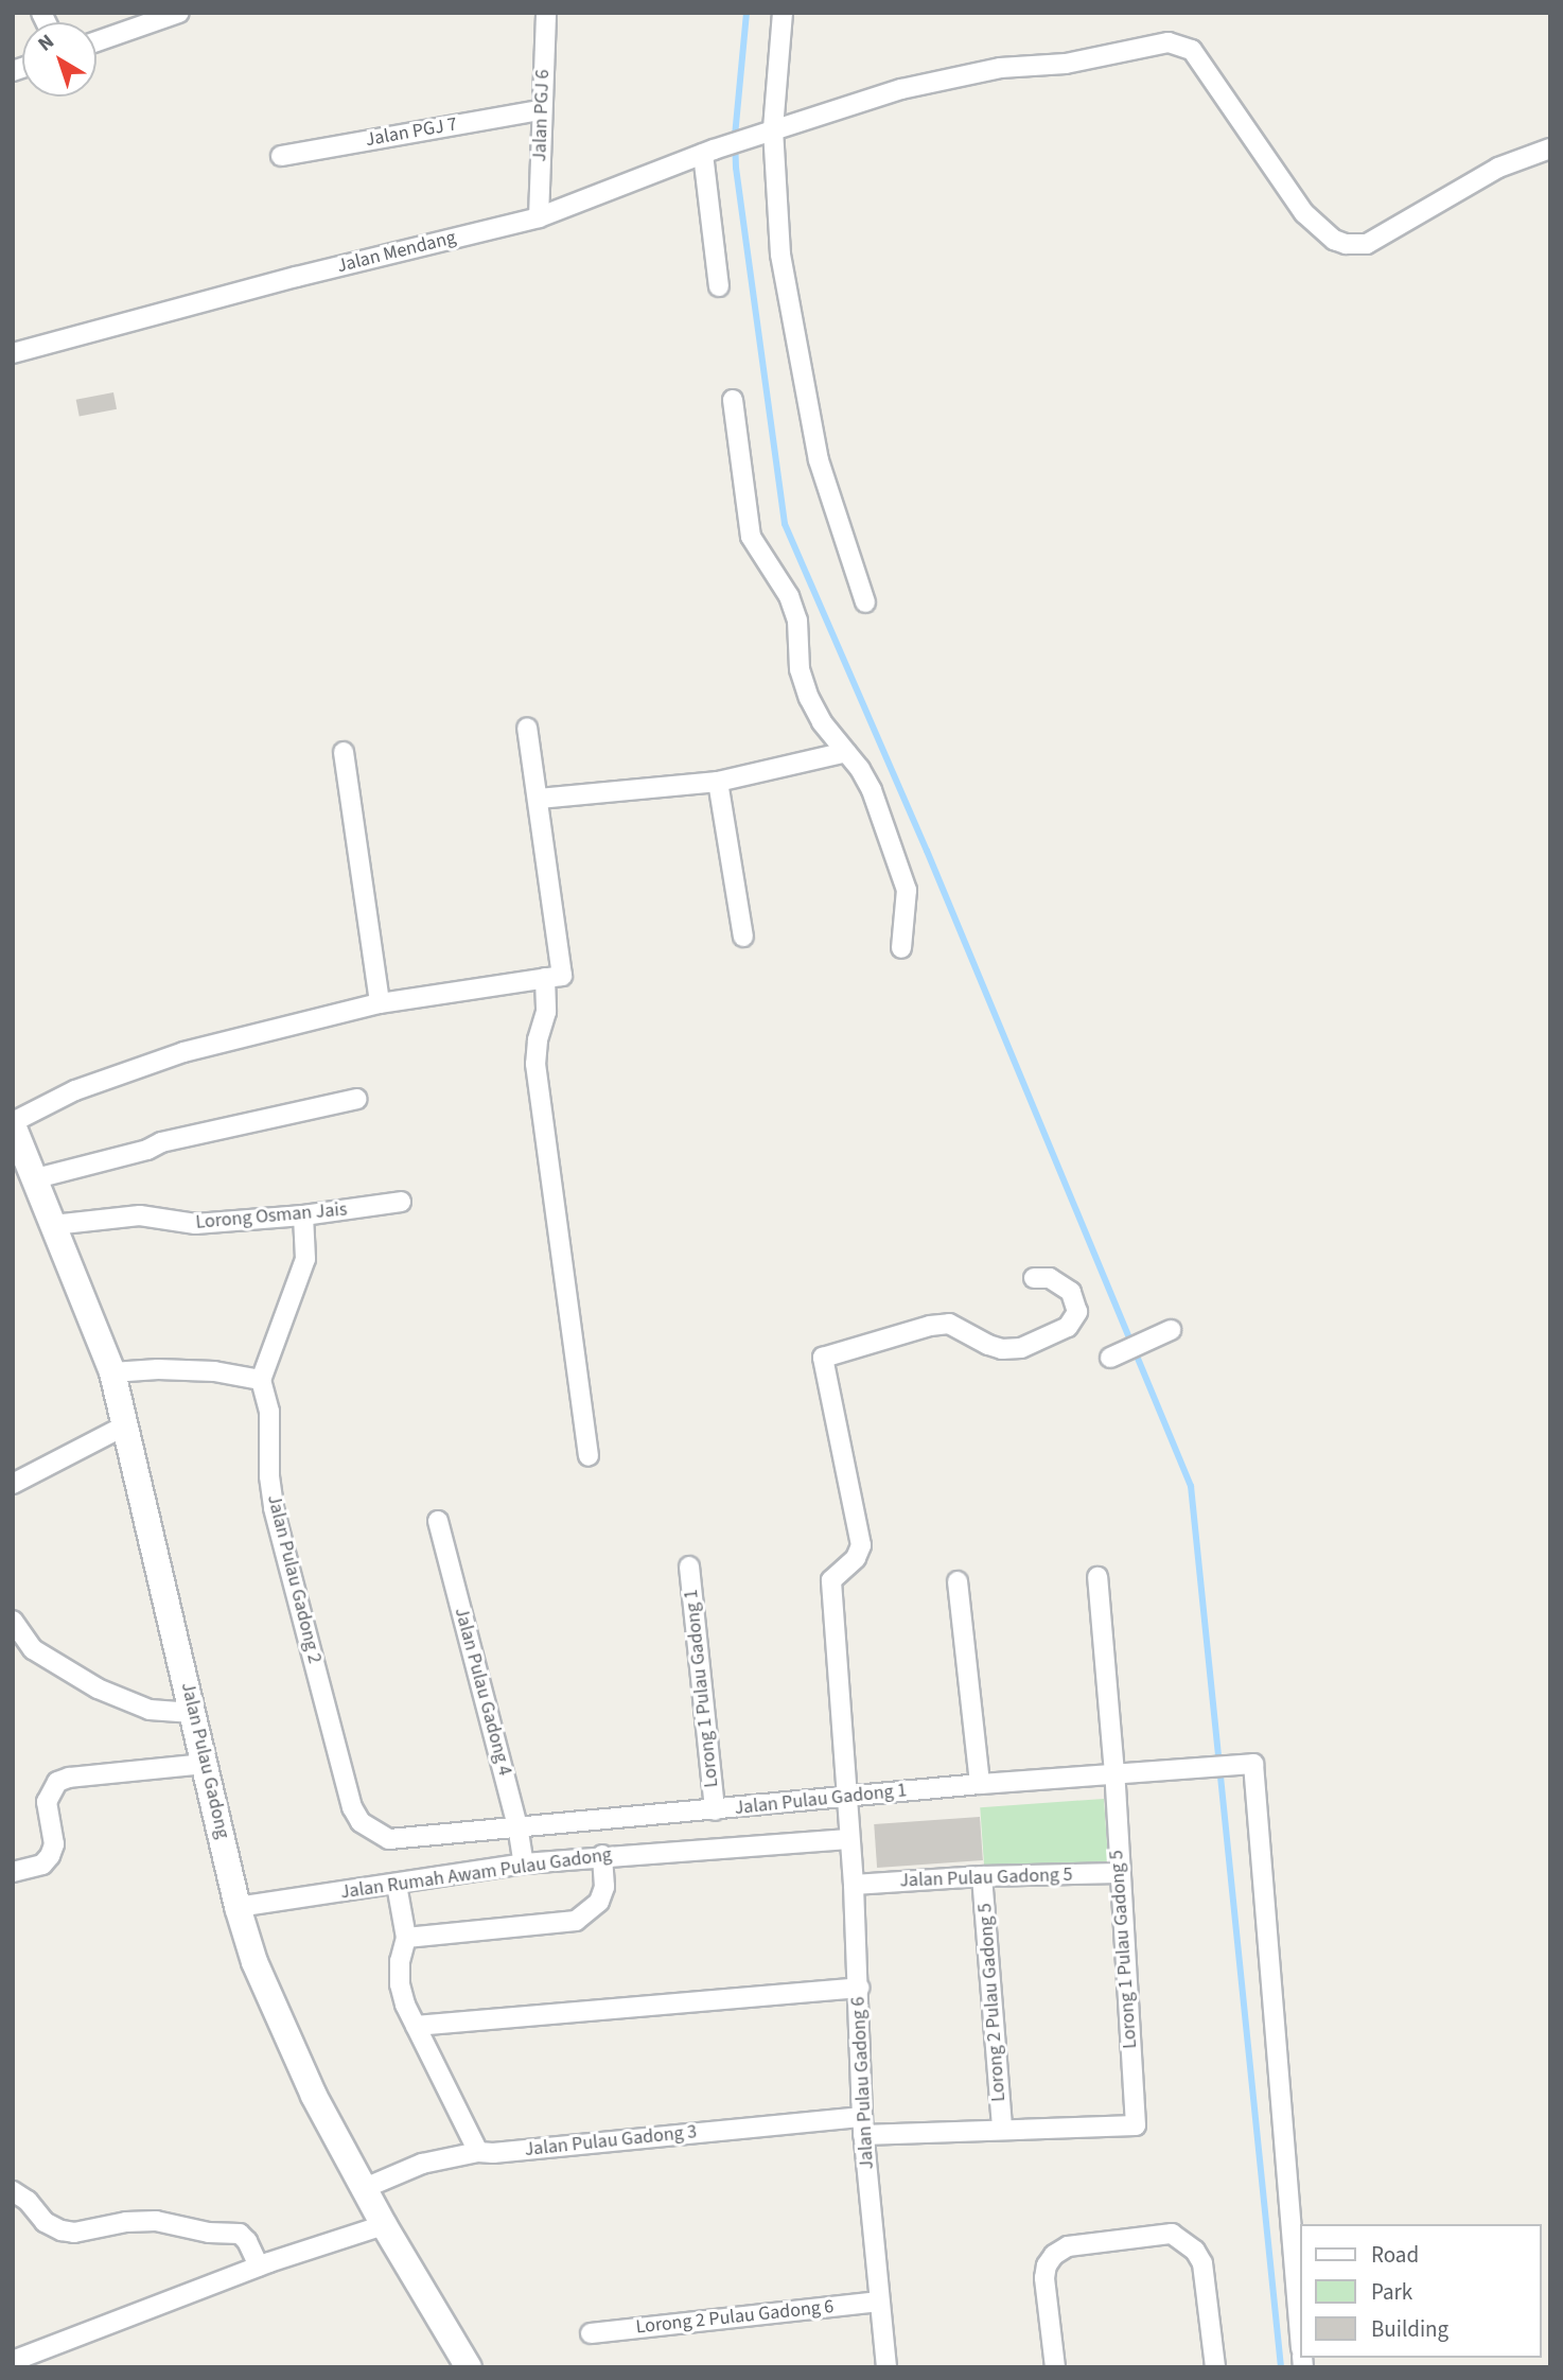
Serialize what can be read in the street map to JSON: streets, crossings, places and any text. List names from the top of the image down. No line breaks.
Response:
{"streets":{"main road":["Jalan Pulau Gadong"],"street":["Jalan PGJ 6","Jalan PGJ 7","Jalan Mendang","Lorong Osman Jais","Jalan Pulau Gadong 2","Lorong 1 Pulau Gadong 1","Jalan Pulau Gadong 4","Jalan Pulau Gadong 1","Jalan Rumah Awam Pulau Gadong","Jalan Pulau Gadong 5","Lorong 1 Pulau Gadong 5","Lorong 2 Pulau Gadong 5","Jalan Pulau Gadong 6","Jalan Pulau Gadong 3","Lorong 2 Pulau Gadong 6"]},"crossings":[["Jalan PGJ 6","Jalan PGJ 7"],["Jalan PGJ 6","Jalan Mendang"],["Lorong Osman Jais","Jalan Pulau Gadong"],["Jalan Pulau Gadong 2","Jalan Pulau Gadong 1"],["Lorong 1 Pulau Gadong 1","Jalan Pulau Gadong 1"],["Jalan Pulau Gadong 4","Jalan Pulau Gadong 1"],["Jalan Pulau Gadong 4","Jalan Rumah Awam Pulau Gadong"],["Jalan Pulau Gadong","Jalan Rumah Awam Pulau Gadong"],["Jalan Pulau Gadong","Jalan Pulau Gadong 3"],["Jalan Pulau Gadong 1","Lorong 1 Pulau Gadong 5"],["Jalan Pulau Gadong 1","Jalan Pulau Gadong 6"],["Jalan Rumah Awam Pulau Gadong","Jalan Pulau Gadong 6"],["Jalan Pulau Gadong 5","Lorong 1 Pulau Gadong 5"],["Jalan Pulau Gadong 5","Lorong 2 Pulau Gadong 5"],["Jalan Pulau Gadong 5","Jalan Pulau Gadong 6"],["Lorong 1 Pulau Gadong 5","Jalan Pulau Gadong 3"],["Lorong 2 Pulau Gadong 5","Jalan Pulau Gadong 3"],["Jalan Pulau Gadong 6","Jalan Pulau Gadong 3"],["Jalan Pulau Gadong 6","Lorong 2 Pulau Gadong 6"]],"legend":["Road","Park","Building"],"north":"top left"}
